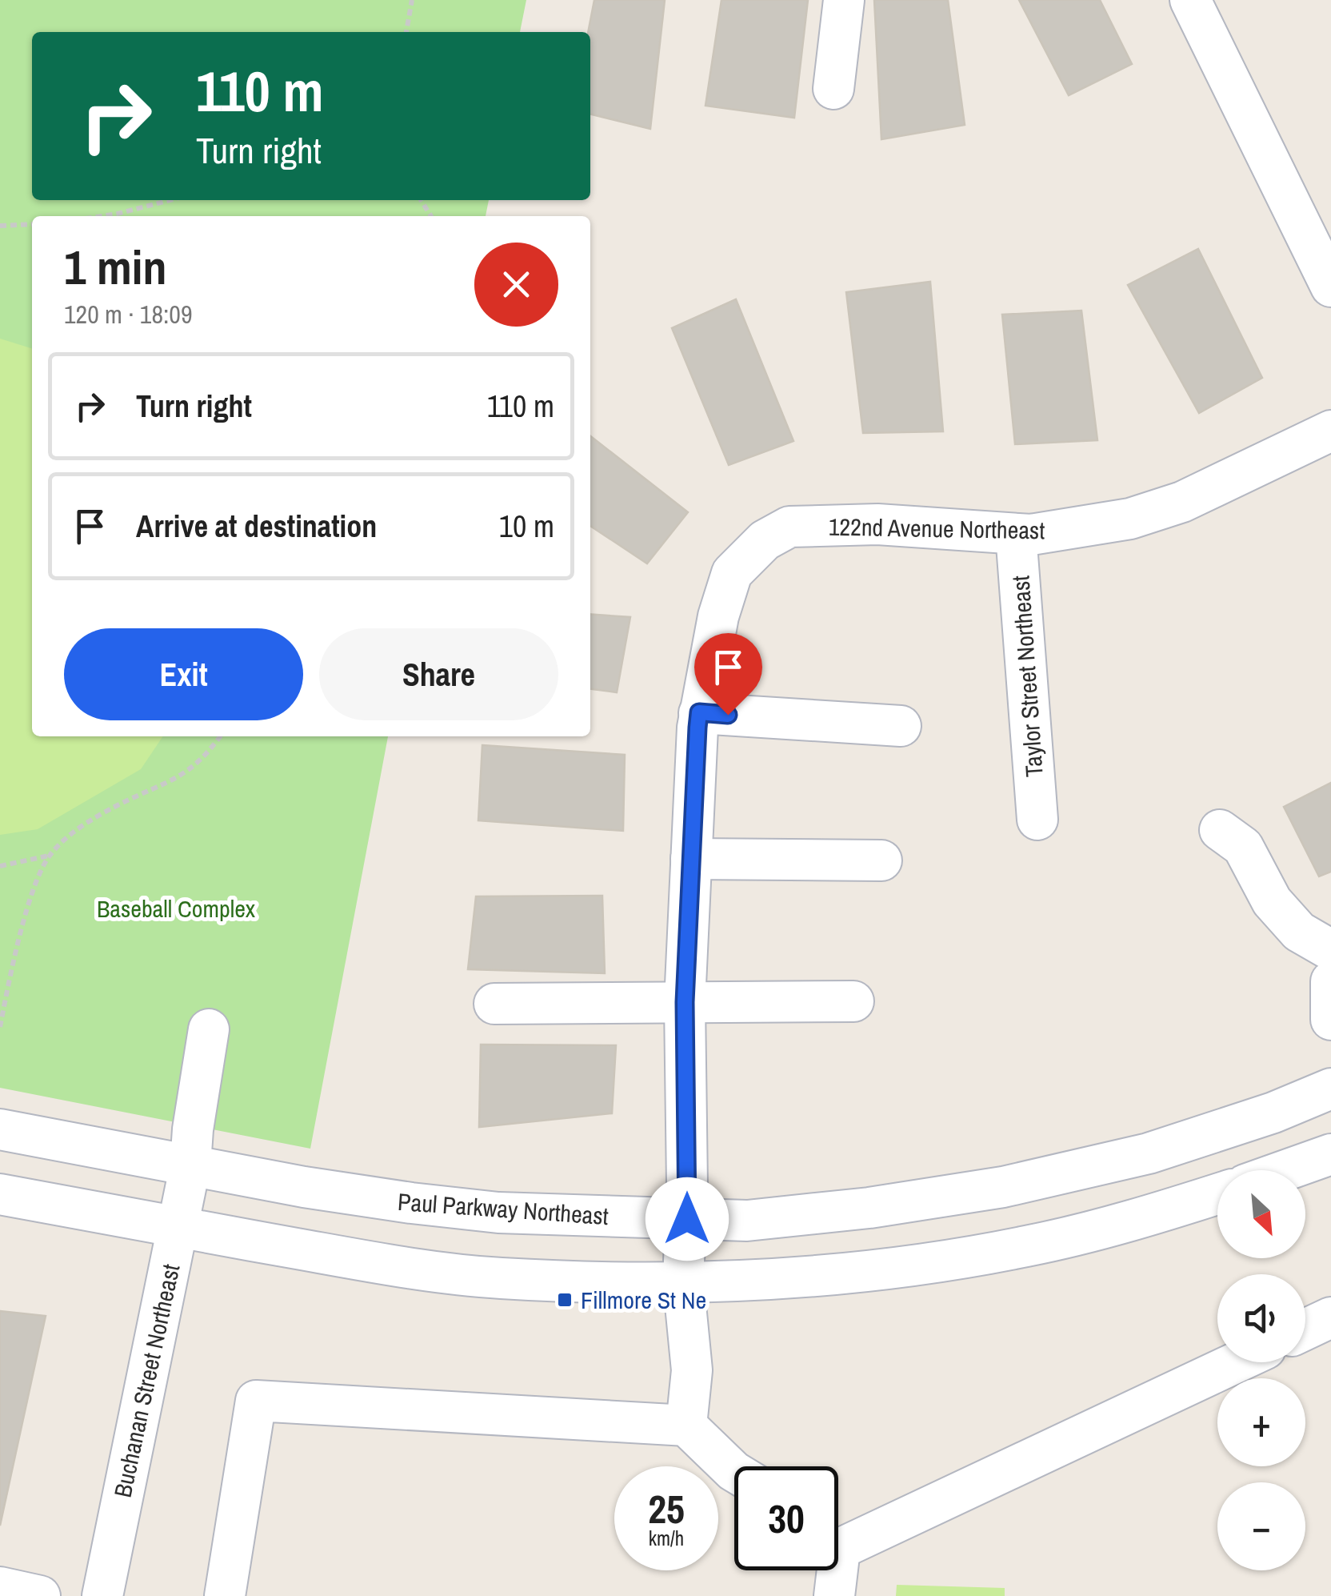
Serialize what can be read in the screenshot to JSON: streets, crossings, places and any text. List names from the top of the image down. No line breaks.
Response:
{"streets":{"street":["122nd Avenue Northeast","Taylor Street Northeast","Paul Parkway Northeast","Buchanan Street Northeast"]},"crossings":[["122nd Avenue Northeast","Taylor Street Northeast"],["Paul Parkway Northeast","Buchanan Street Northeast"]],"parks":["Baseball Complex"],"places":{"transit":["Fillmore St Ne"]},"north":"bottom right","page":{"turn":["110 m","Turn right"],"heading":["1 min","120 m · 18:09"],"list":[{"name":"Turn right","value":"110 m"},{"name":"Arrive at destination","value":"10 m"}],"buttons":["Exit","Share"],"map_buttons":["+","−"],"speed":"25 km/h","limit":"30"}}
